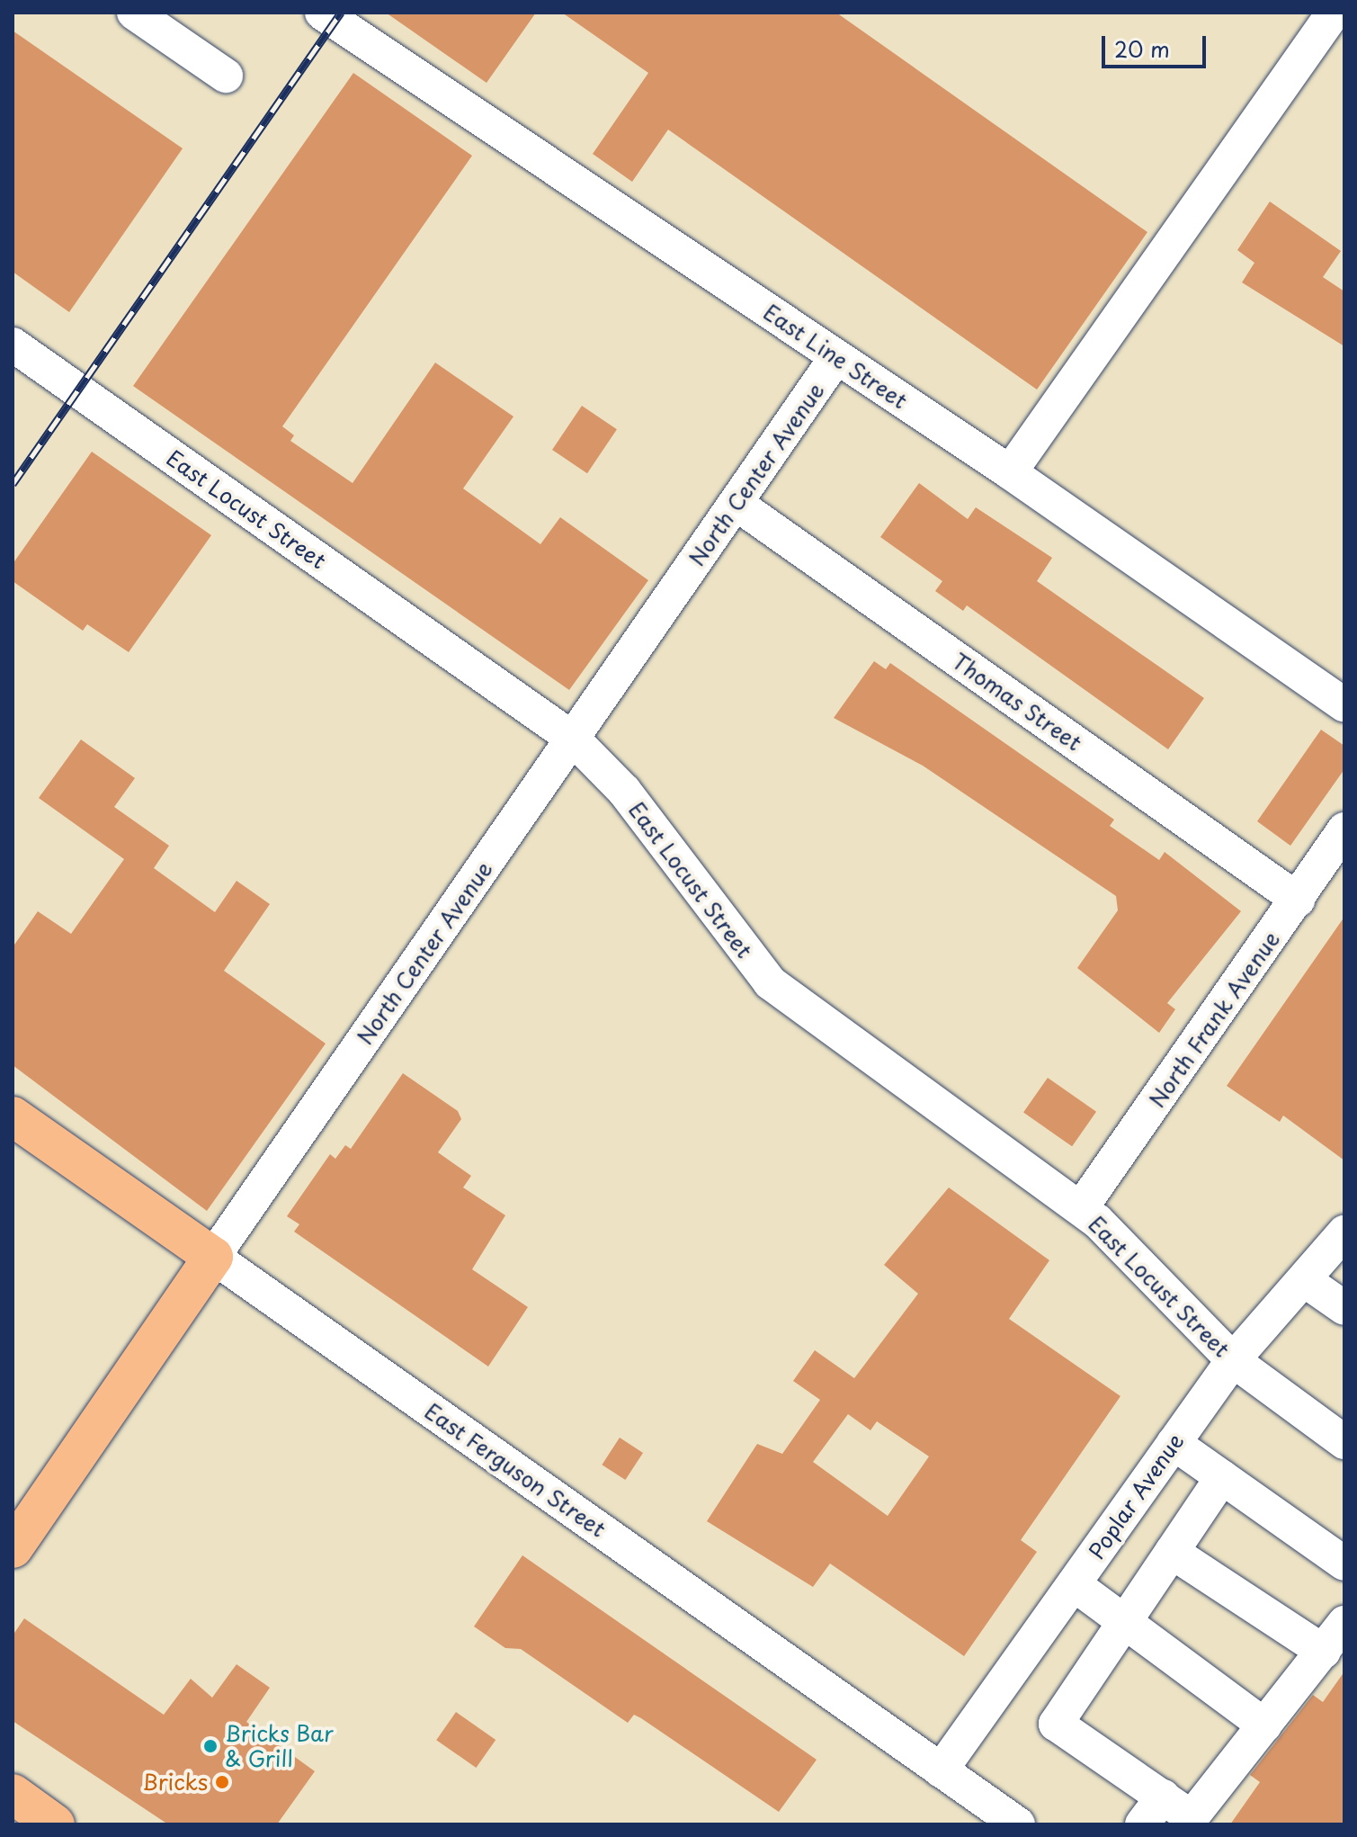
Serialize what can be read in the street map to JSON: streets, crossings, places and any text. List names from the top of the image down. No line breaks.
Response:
{"streets":{"main road":["North Center Avenue","East Ferguson Street"],"street":["East Line Street","East Locust Street","Thomas Street","North Frank Avenue","Poplar Avenue"]},"crossings":[["East Line Street","North Center Avenue"],["North Center Avenue","East Locust Street"],["North Center Avenue","Thomas Street"],["North Center Avenue","East Ferguson Street"],["East Locust Street","North Frank Avenue"],["East Locust Street","Poplar Avenue"],["Thomas Street","North Frank Avenue"],["East Ferguson Street","Poplar Avenue"]],"places":["Bricks Bar & Grill","Bricks"],"scale_bar":"20 m"}
